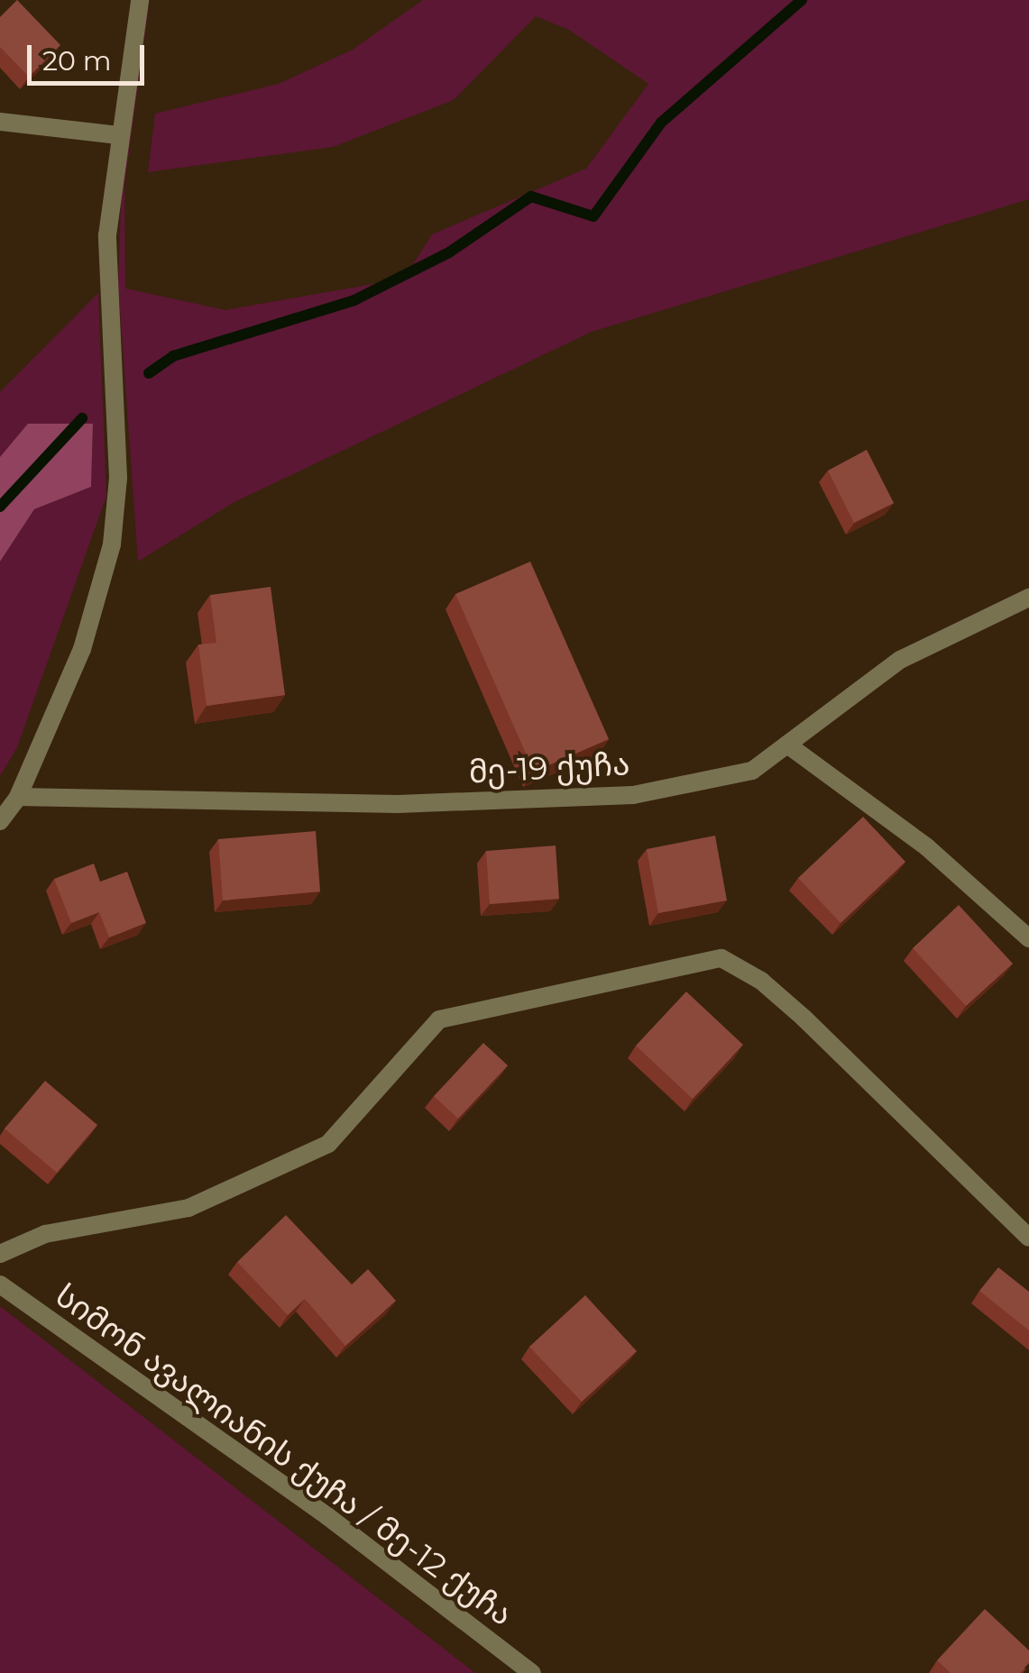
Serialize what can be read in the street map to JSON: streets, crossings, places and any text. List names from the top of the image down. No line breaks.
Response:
{"streets":{"street":["მე-19 ქუჩა","სიმონ ავალიანის ქუჩა / მე-12 ქუჩა"]},"scale_bar":"20 m"}
